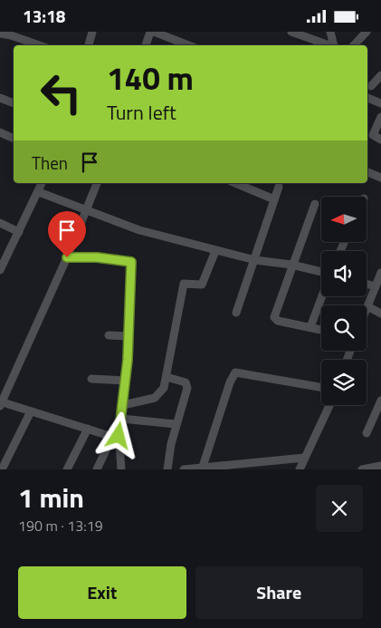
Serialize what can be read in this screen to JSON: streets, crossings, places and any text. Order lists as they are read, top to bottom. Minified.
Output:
{"north":"left","page":{"status":"13:18","turn":["140 m","Turn left"],"then":"Then","heading":["1 min","190 m · 13:19"],"buttons":["Exit","Share"]}}
